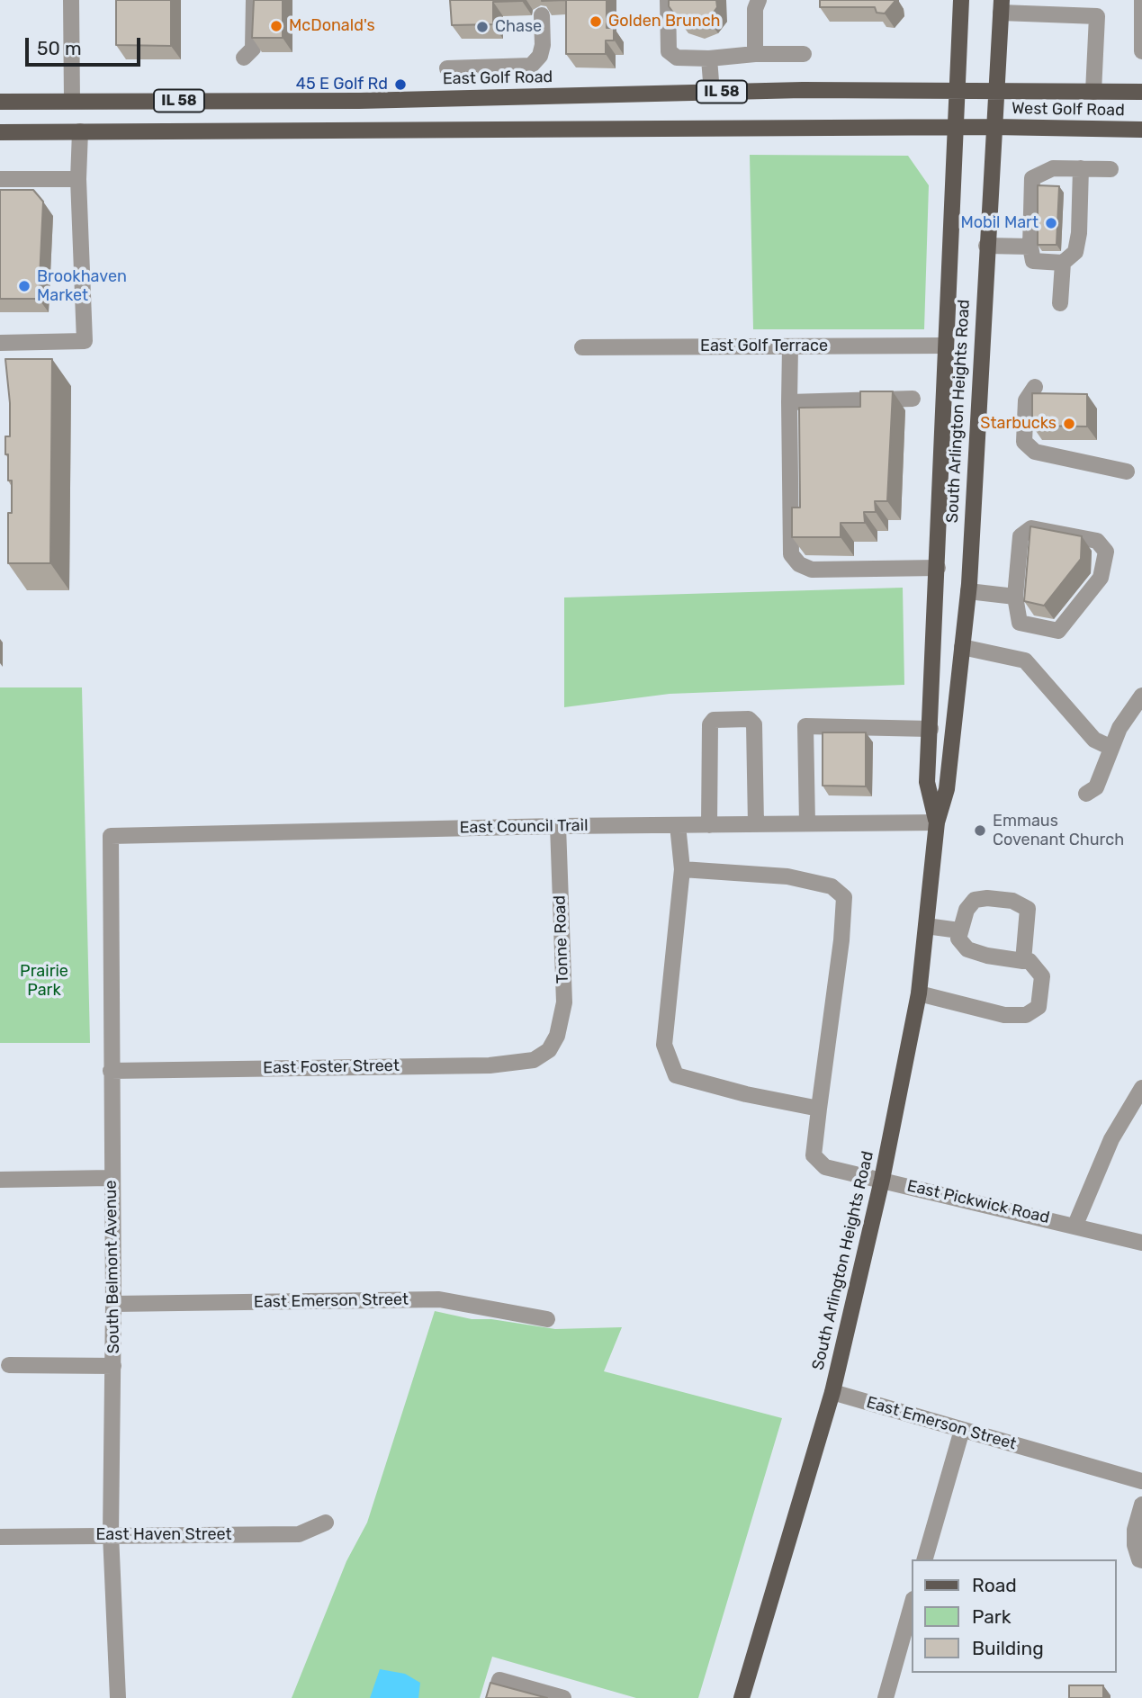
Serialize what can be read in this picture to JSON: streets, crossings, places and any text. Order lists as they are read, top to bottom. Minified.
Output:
{"streets":{"main road":["East Golf Road","IL 58","West Golf Road","South Arlington Heights Road"],"street":["East Golf Terrace","East Council Trail","Tonne Road","East Foster Street","East Pickwick Road","South Belmont Avenue","East Emerson Street","East Haven Street"]},"crossings":[["East Golf Road","West Golf Road"],["East Golf Road","South Arlington Heights Road"],["IL 58","West Golf Road"],["IL 58","South Arlington Heights Road"],["West Golf Road","South Arlington Heights Road"],["East Golf Terrace","South Arlington Heights Road"],["South Arlington Heights Road","East Council Trail"],["South Arlington Heights Road","East Pickwick Road"],["South Arlington Heights Road","East Emerson Street"],["East Council Trail","Tonne Road"],["East Council Trail","South Belmont Avenue"],["Tonne Road","East Foster Street"],["East Foster Street","South Belmont Avenue"],["South Belmont Avenue","East Emerson Street"],["South Belmont Avenue","East Haven Street"]],"parks":["Prairie Park"],"places":["Golden Brunch","McDonald's","Chase","45 E Golf Rd","Mobil Mart","Brookhaven Market","Starbucks","Emmaus Covenant Church"],"legend":["Road","Park","Building"],"scale_bar":"50 m"}
